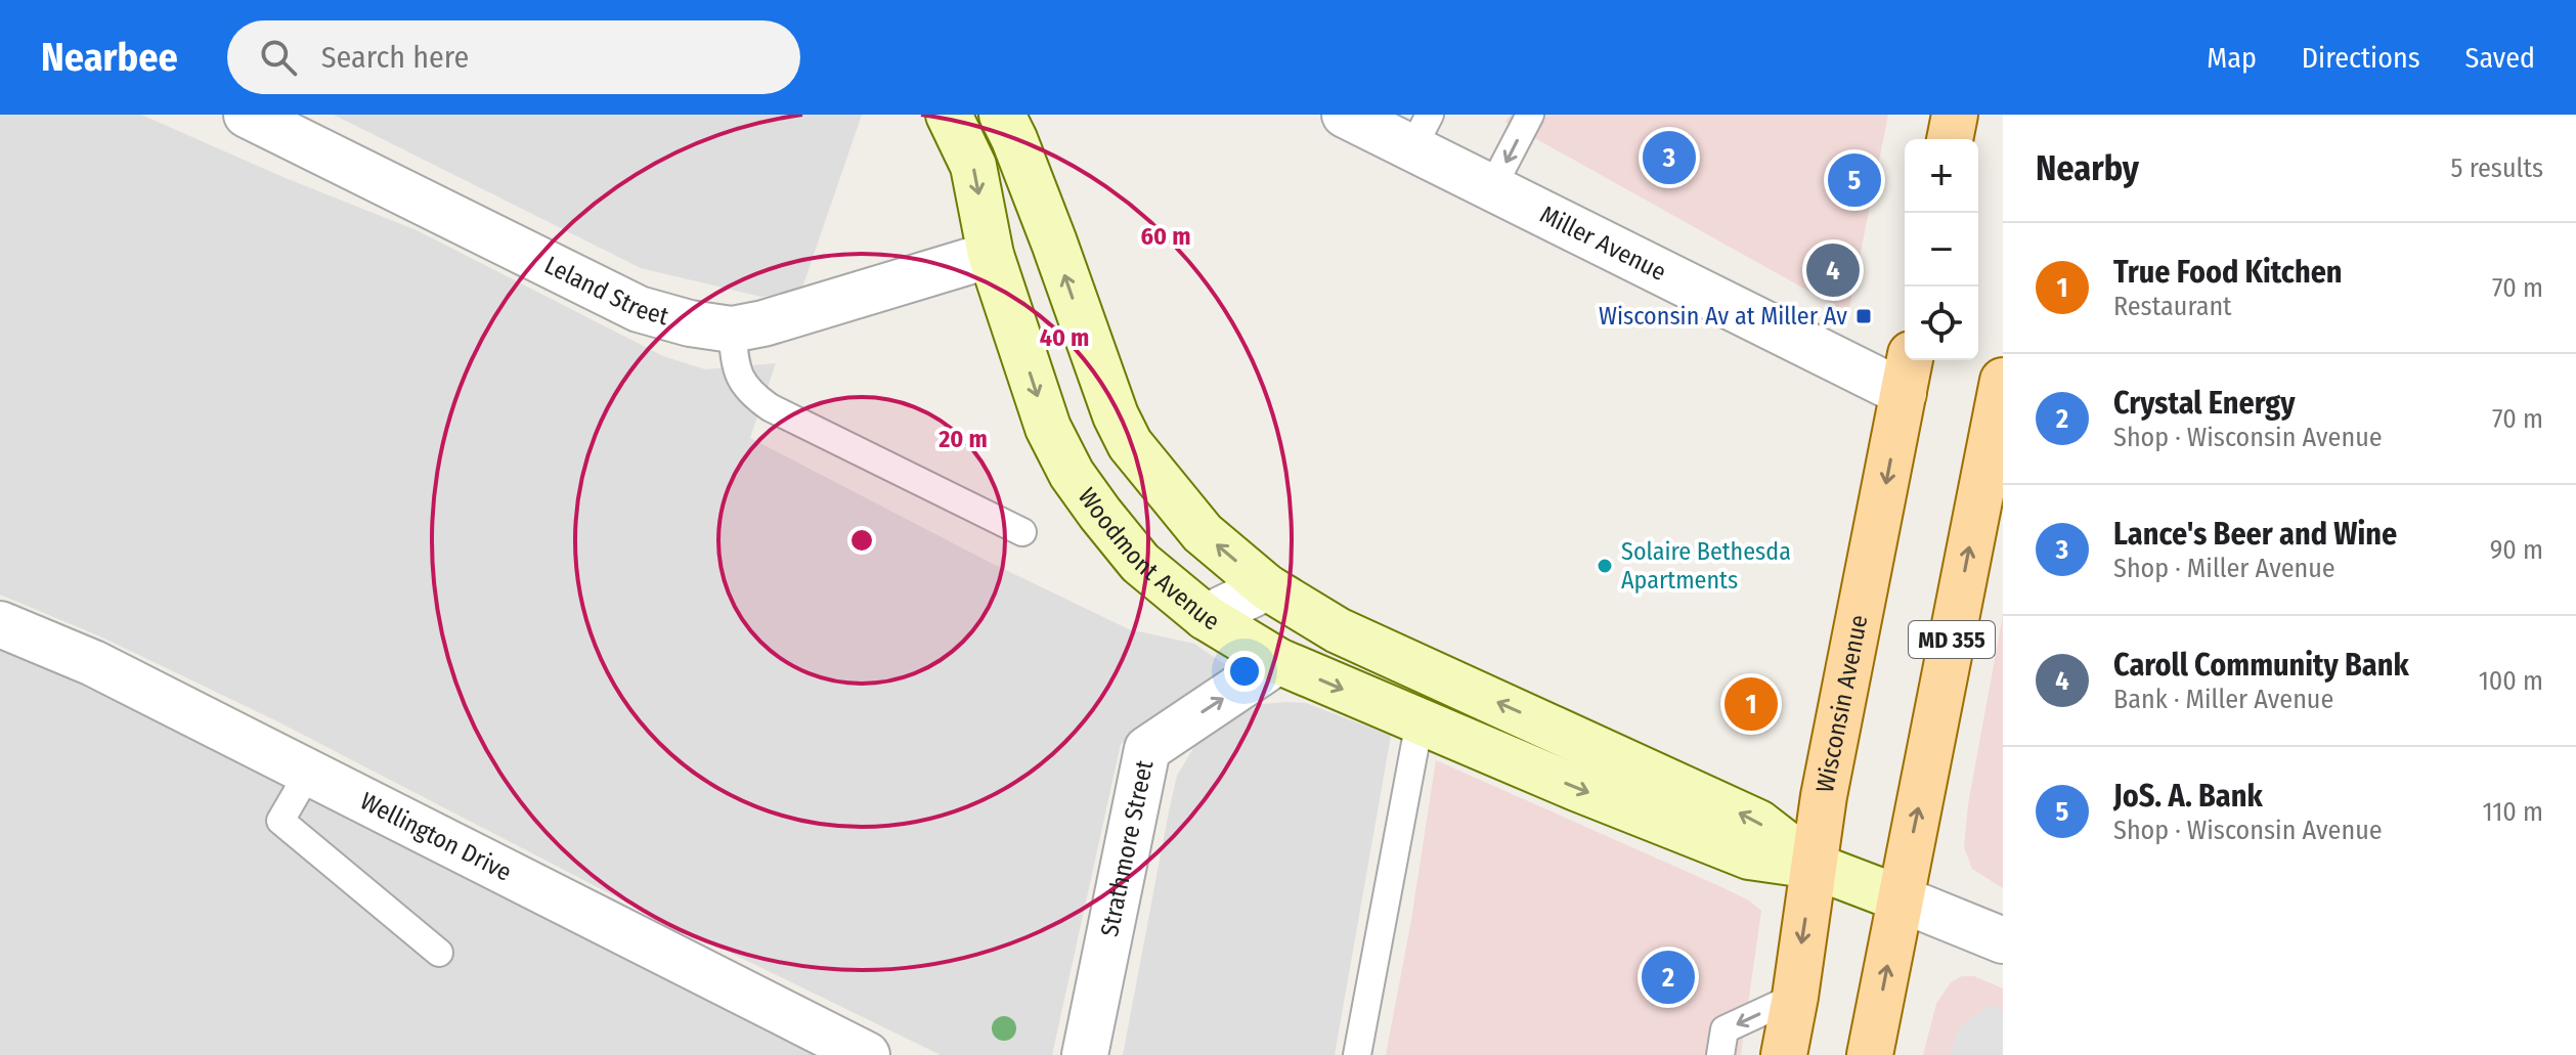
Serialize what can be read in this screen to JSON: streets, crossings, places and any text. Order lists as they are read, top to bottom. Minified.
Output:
{"streets":{"main road":["MD 355","Wisconsin Avenue"],"street":["Miller Avenue","Leland Street","Woodmont Avenue","Wellington Drive","Strathmore Street"]},"crossings":[["Miller Avenue","Wisconsin Avenue"],["Leland Street","Woodmont Avenue"],["Woodmont Avenue","MD 355"],["Woodmont Avenue","Wisconsin Avenue"],["Woodmont Avenue","Strathmore Street"]],"one_way":["Strathmore Street"],"places":{"transit":["Wisconsin Av at Miller Av"],"other":["Solaire Bethesda Apartments"]},"page":{"header":"Nearbee","search":"Search here","nav":["Map","Directions","Saved"],"heading":["Nearby","5 results"],"pins":["3","5","4","1","2"],"map_buttons":["+","−"],"list":[{"mark":"1","name":"True Food Kitchen","note":"Restaurant","value":"70 m"},{"mark":"2","name":"Crystal Energy","note":"Shop · Wisconsin Avenue","value":"70 m"},{"mark":"3","name":"Lance's Beer and Wine","note":"Shop · Miller Avenue","value":"90 m"},{"mark":"4","name":"Caroll Community Bank","note":"Bank · Miller Avenue","value":"100 m"},{"mark":"5","name":"JoS. A. Bank","note":"Shop · Wisconsin Avenue","value":"110 m"}]},"rings":["60 m","40 m","20 m"]}
